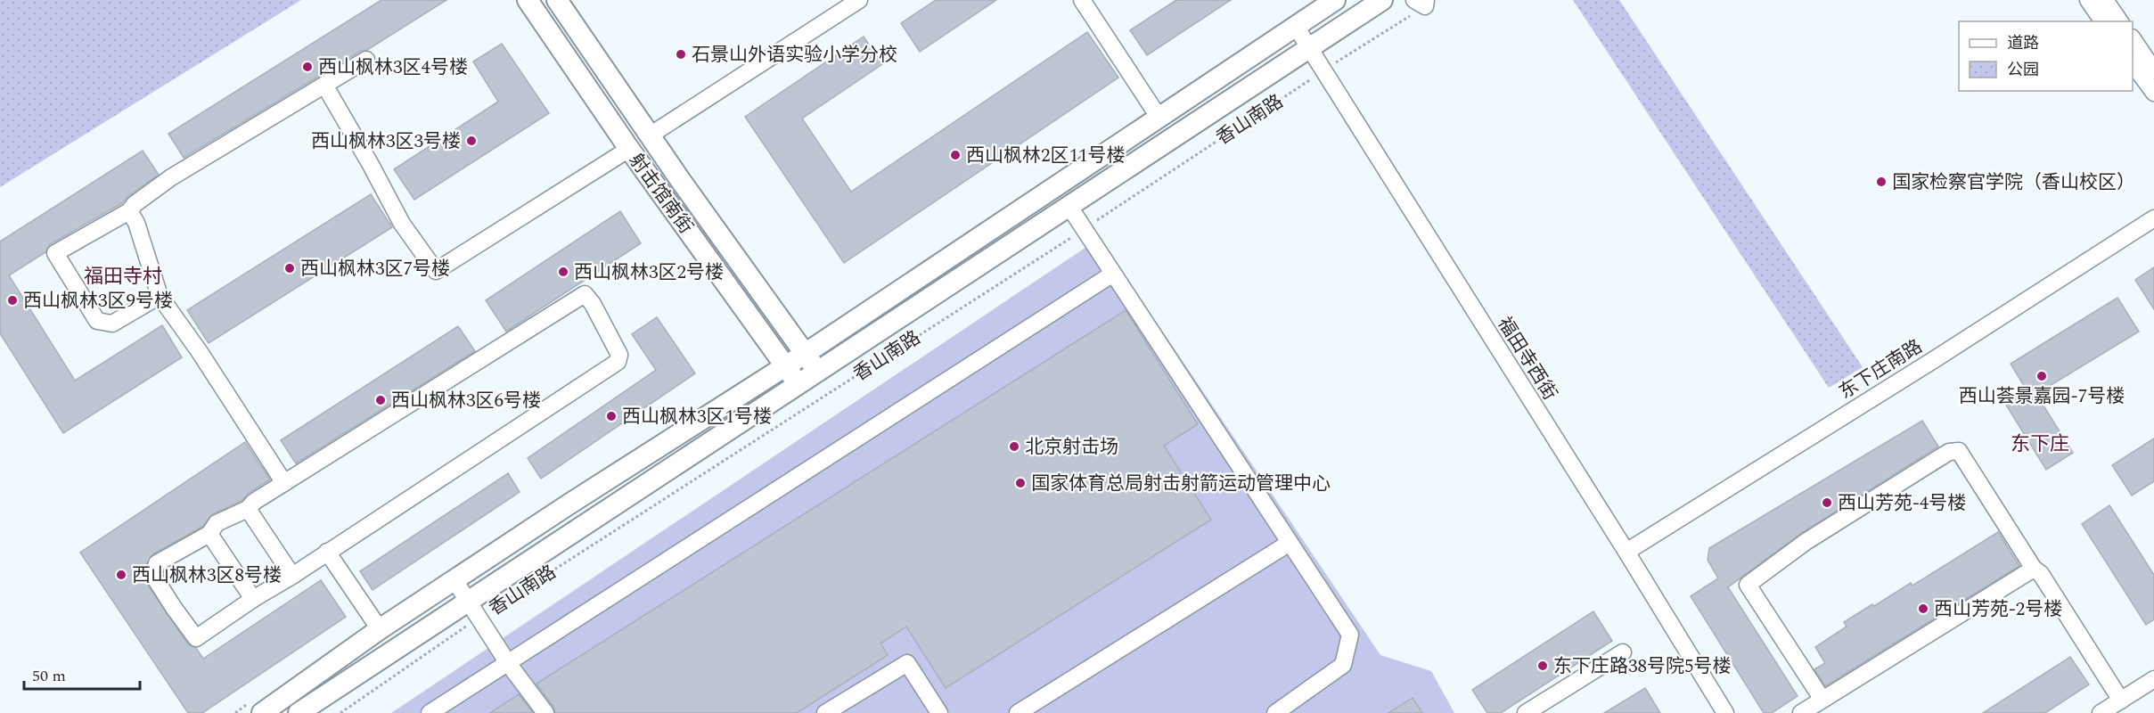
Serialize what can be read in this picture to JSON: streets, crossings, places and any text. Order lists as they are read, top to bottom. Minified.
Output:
{"streets":{"main road":["香山南路","射击馆南街"],"street":["福田寺西街","东下庄南路"]},"crossings":[["香山南路","射击馆南街"],["香山南路","福田寺西街"],["福田寺西街","东下庄南路"]],"districts":["福田寺村","东下庄"],"places":["石景山外语实验小学分校","西山枫林3区4号楼","西山枫林3区3号楼","西山枫林2区11号楼","国家检察官学院（香山校区）","西山枫林3区7号楼","西山枫林3区2号楼","西山枫林3区9号楼","西山荟景嘉园-7号楼","西山枫林3区6号楼","西山枫林3区1号楼","北京射击场","国家体育总局射击射箭运动管理中心","西山芳苑-4号楼","西山枫林3区8号楼","西山芳苑-2号楼","东下庄路38号院5号楼"],"legend":["道路","公园"],"scale_bar":"50 m"}
